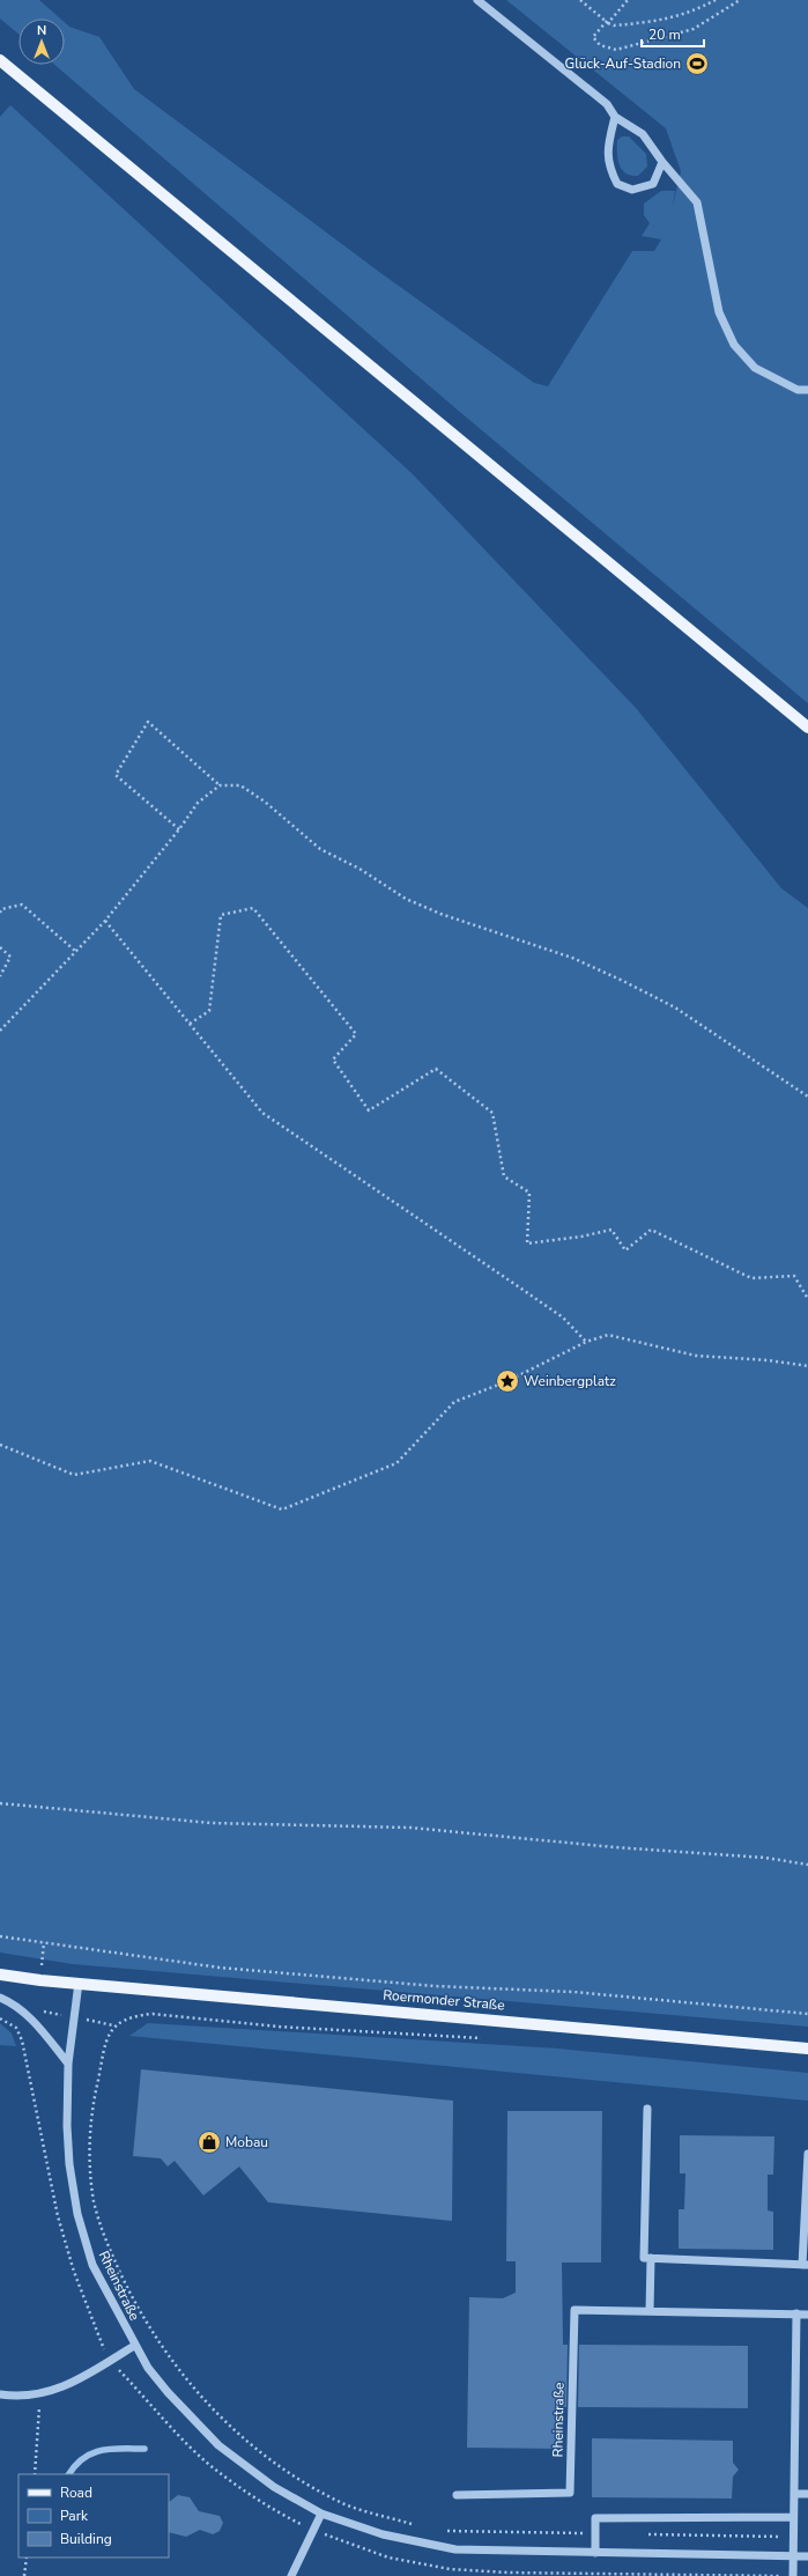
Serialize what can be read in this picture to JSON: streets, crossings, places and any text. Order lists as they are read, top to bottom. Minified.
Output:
{"streets":{"main road":["Roermonder Straße"],"street":["Rheinstraße"]},"crossings":[["Roermonder Straße","Rheinstraße"]],"places":{"sports":["Glück-Auf-Stadion"],"place":["Weinbergplatz"],"shop":["Mobau"]},"legend":["Road","Park","Building"],"scale_bar":"20 m","north":"top"}
